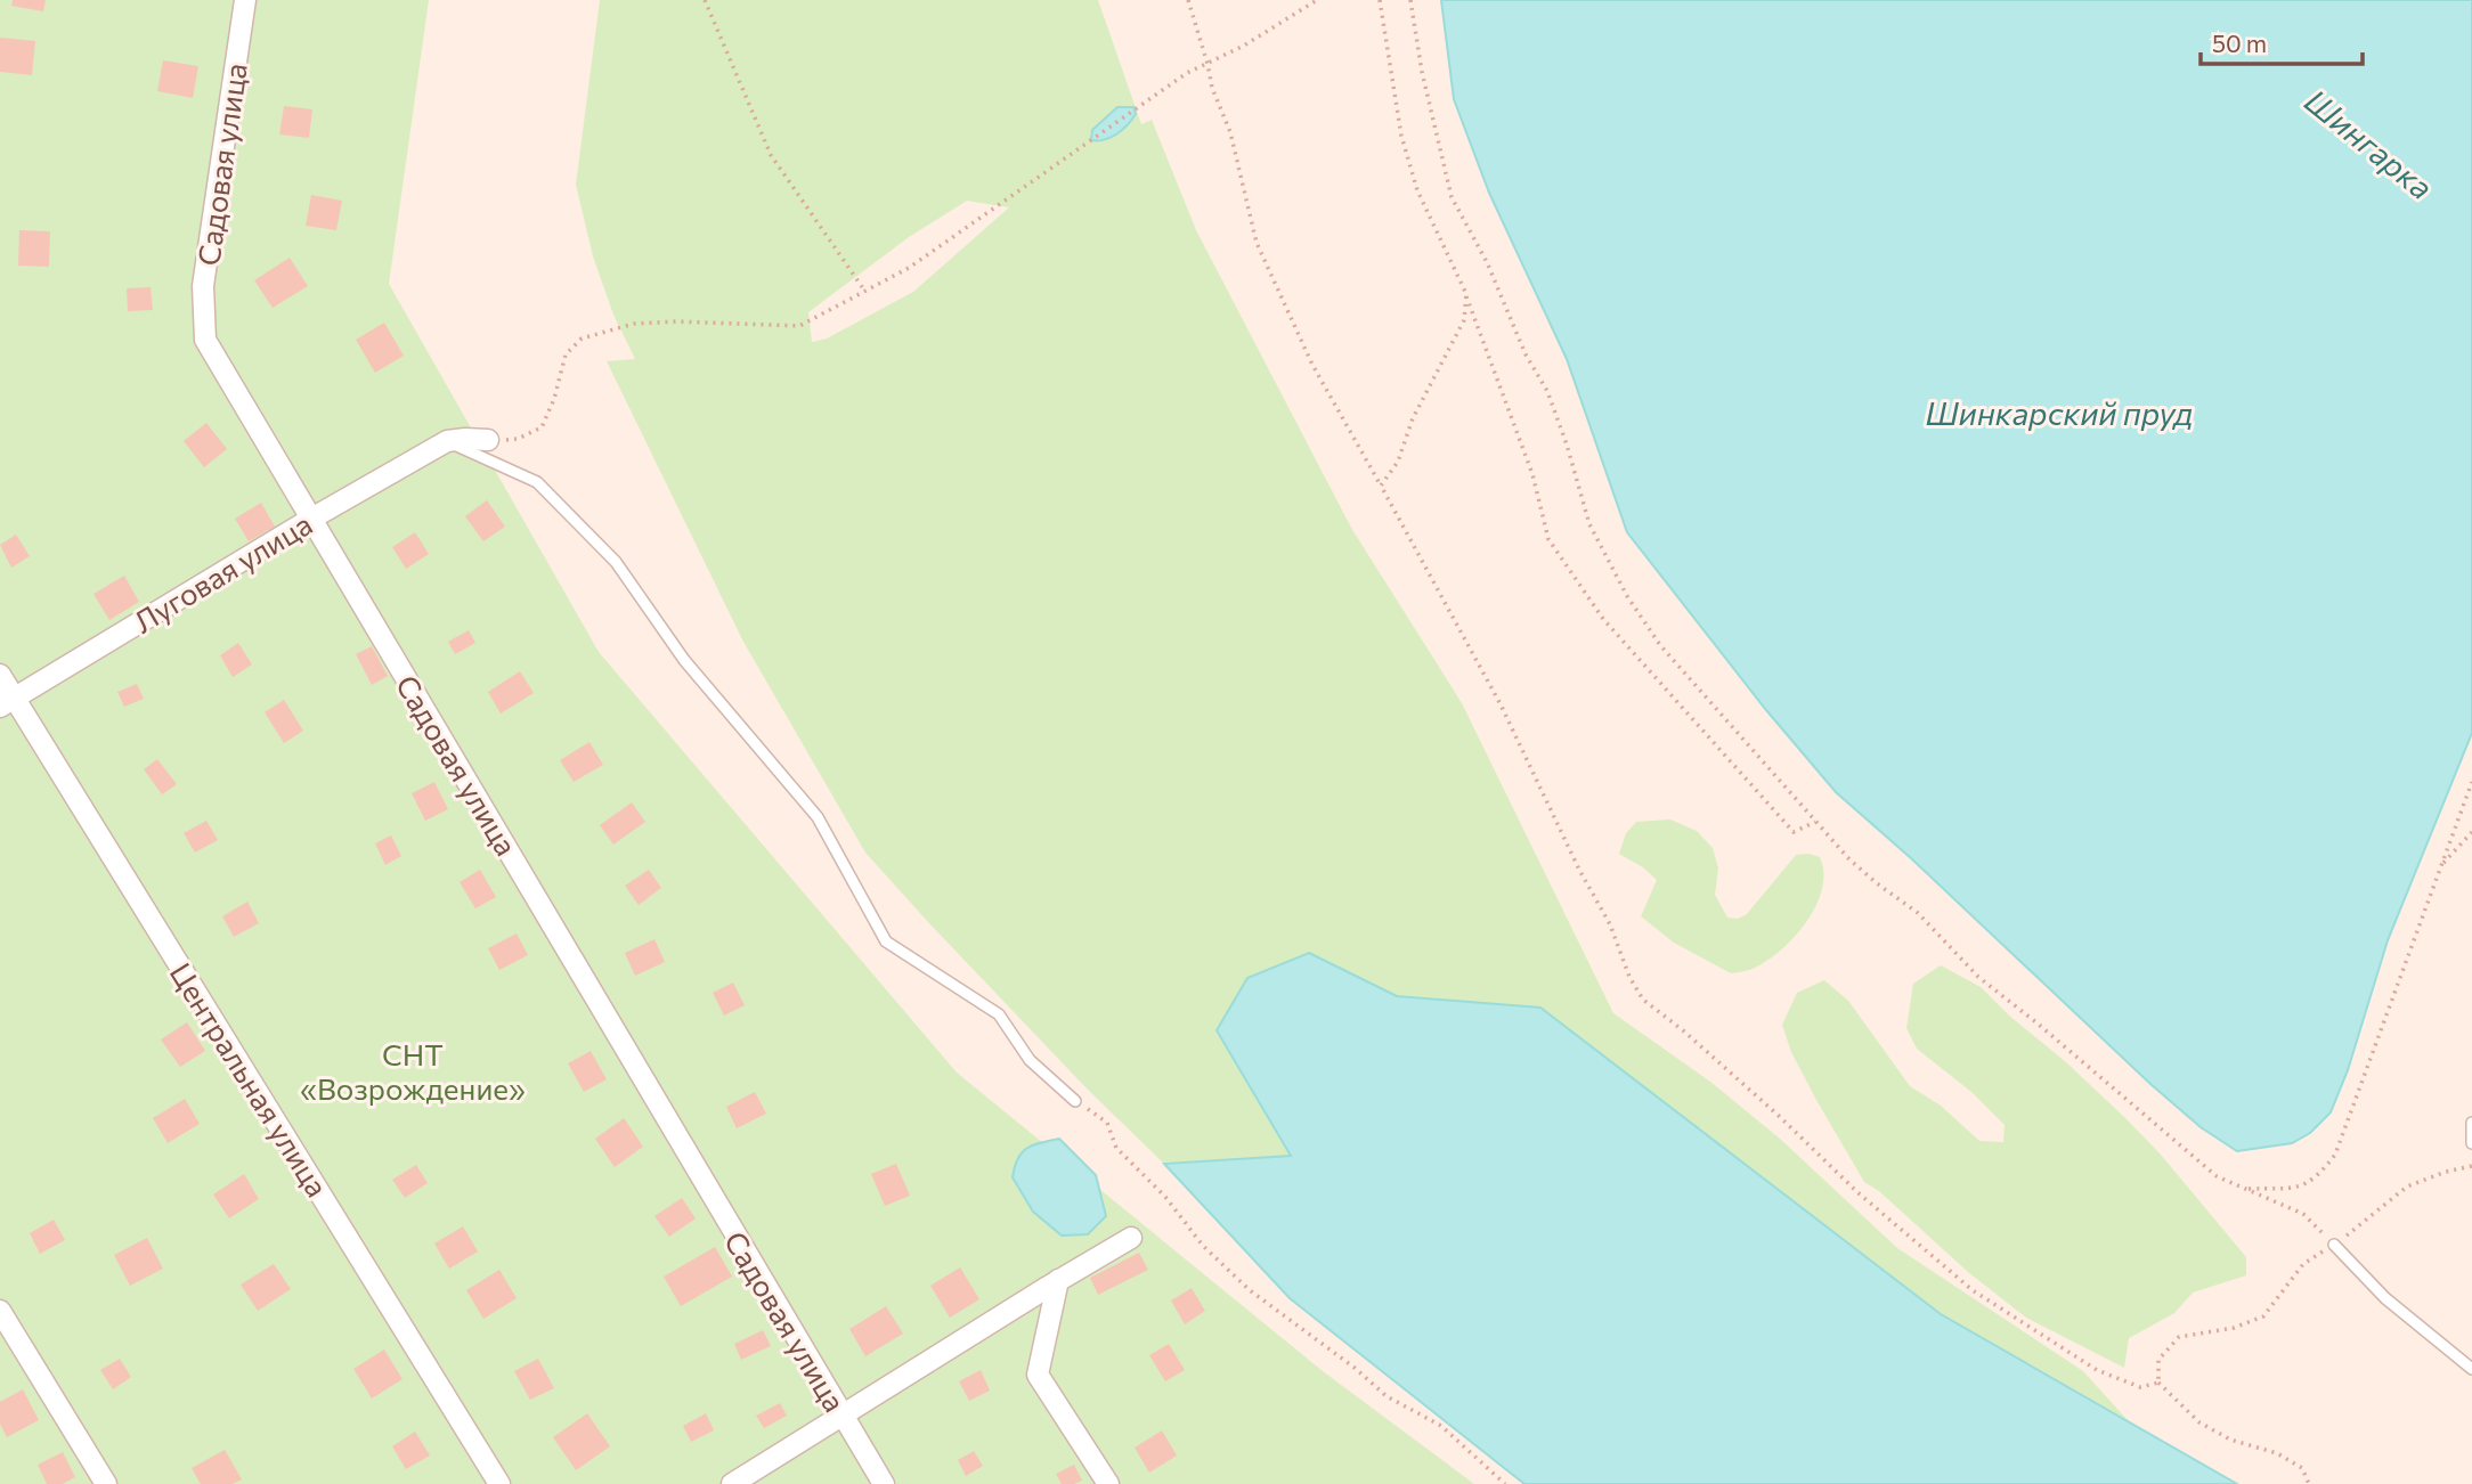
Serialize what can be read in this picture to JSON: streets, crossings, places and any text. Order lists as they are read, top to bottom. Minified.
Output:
{"streets":{"street":["Садовая улица","Луговая улица","Центральная улица"]},"crossings":[["Садовая улица","Луговая улица"],["Луговая улица","Центральная улица"]],"water":["Шингарка","Шинкарский пруд"],"parks":["СНТ «Возрождение»"],"scale_bar":"50 m"}
